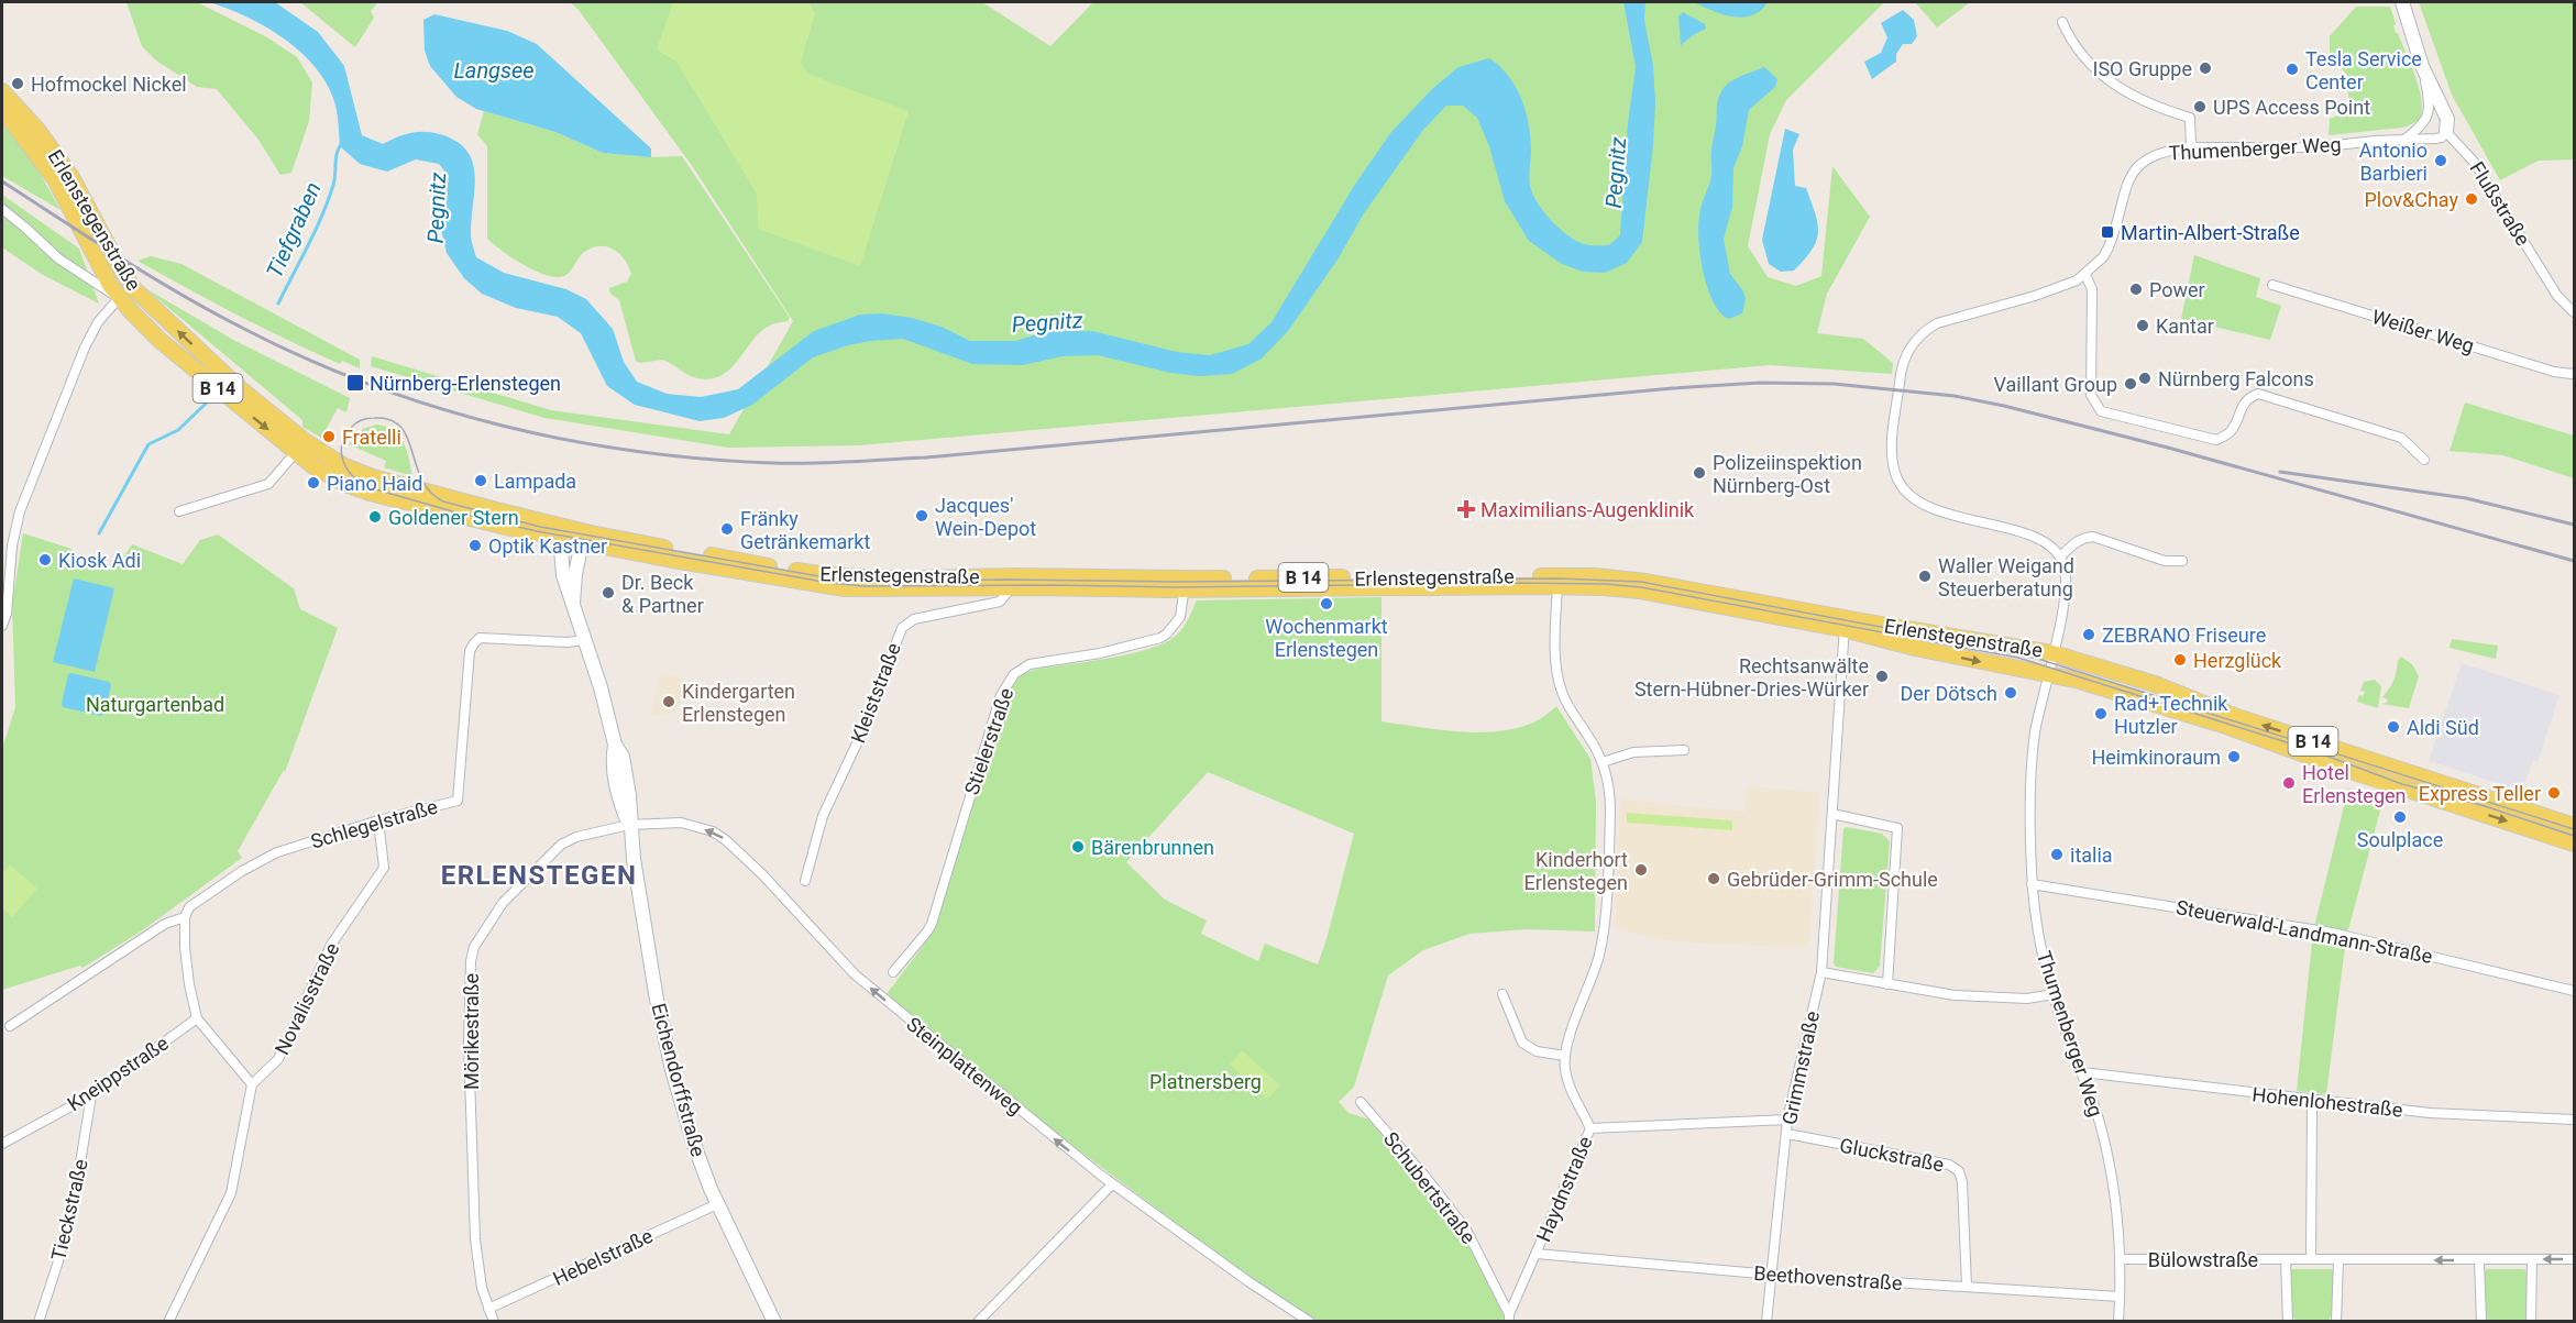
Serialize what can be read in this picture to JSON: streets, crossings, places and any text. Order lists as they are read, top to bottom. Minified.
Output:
{"streets":{"main road":["Erlenstegenstraße","B 14"],"street":["Thumenberger Weg","Flußstraße","Weißer Weg","Kleiststraße","Stielerstraße","Schlegelstraße","Steuerwald-Landmann-Straße","Novalisstraße","Mörikestraße","Steinplattenweg","Grimmstraße","Kneippstraße","Eichendorffstraße","Hohenlohestraße","Gluckstraße","Schubertstraße","Haydnstraße","Tieckstraße","Hebelstraße","Bülowstraße","Beethovenstraße"]},"crossings":[["Thumenberger Weg","Flußstraße"],["Thumenberger Weg","Erlenstegenstraße"],["Thumenberger Weg","B 14"],["Thumenberger Weg","Steuerwald-Landmann-Straße"],["Thumenberger Weg","Hohenlohestraße"],["Thumenberger Weg","Bülowstraße"],["Thumenberger Weg","Beethovenstraße"],["Erlenstegenstraße","B 14"],["Erlenstegenstraße","Kleiststraße"],["Erlenstegenstraße","Stielerstraße"],["Erlenstegenstraße","Grimmstraße"],["Erlenstegenstraße","Eichendorffstraße"],["Schlegelstraße","Novalisstraße"],["Schlegelstraße","Eichendorffstraße"],["Mörikestraße","Steinplattenweg"],["Mörikestraße","Eichendorffstraße"],["Mörikestraße","Hebelstraße"],["Steinplattenweg","Eichendorffstraße"],["Grimmstraße","Gluckstraße"],["Grimmstraße","Haydnstraße"],["Grimmstraße","Beethovenstraße"],["Kneippstraße","Tieckstraße"],["Eichendorffstraße","Hebelstraße"],["Gluckstraße","Beethovenstraße"],["Schubertstraße","Haydnstraße"],["Haydnstraße","Beethovenstraße"]],"one_way":["Steinplattenweg","Bülowstraße"],"districts":["ERLENSTEGEN"],"water":["Langsee","Pegnitz","Tiefgraben"],"parks":["Naturgartenbad","Platnersberg"],"places":{"other":["ISO Gruppe","Tesla Service Center","Hofmockel Nickel","UPS Access Point","Antonio Barbieri","Plov&Chay","Power","Kantar","Nürnberg Falcons","Vaillant Group","Fratelli","Polizeiinspektion Nürnberg-Ost","Lampada","Piano Haid","Jacques' Wein-Depot","Goldener Stern","Fränky Getränkemarkt","Optik Kastner","Kiosk Adi","Waller Weigand Steuerberatung","Dr. Beck & Partner","Wochenmarkt Erlenstegen","ZEBRANO Friseure","Herzglück","Rechtsanwälte Stern-Hübner-Dries-Würker","Der Dötsch","Kindergarten Erlenstegen","Rad+Technik Hutzler","Aldi Süd","Heimkinoraum","Hotel Erlenstegen","Express Teller","Soulplace","Bärenbrunnen","italia","Kinderhort Erlenstegen","Gebrüder-Grimm-Schule"],"transit":["Martin-Albert-Straße","Nürnberg-Erlenstegen"],"health":["Maximilians-Augenklinik"]}}
